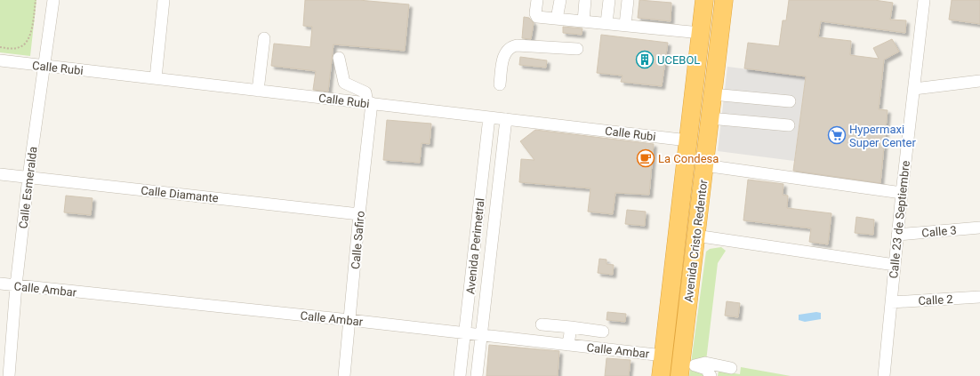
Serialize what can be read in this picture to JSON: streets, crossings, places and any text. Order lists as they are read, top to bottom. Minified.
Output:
{"streets":{"highway":["Avenida Cristo Redentor"],"street":["Calle Rubi","Calle Esmeralda","Calle Diamante","Calle 23 de Septiembre","Calle 3","Calle Safiro","Avenida Perimetral","Calle Ambar","Calle 2"]},"crossings":[["Calle Rubi","Calle Esmeralda"],["Calle Rubi","Calle Safiro"],["Calle Rubi","Avenida Cristo Redentor"],["Calle Rubi","Avenida Perimetral"],["Calle Esmeralda","Calle Diamante"],["Calle Esmeralda","Calle Ambar"],["Calle Diamante","Calle Safiro"],["Calle 23 de Septiembre","Calle 3"],["Calle 23 de Septiembre","Calle 2"],["Calle Safiro","Calle Ambar"],["Avenida Cristo Redentor","Calle Ambar"],["Avenida Perimetral","Calle Ambar"]],"places":{"building":["UCEBOL"],"supermarket":["Hypermaxi Super Center"],"cafe":["La Condesa"]}}
